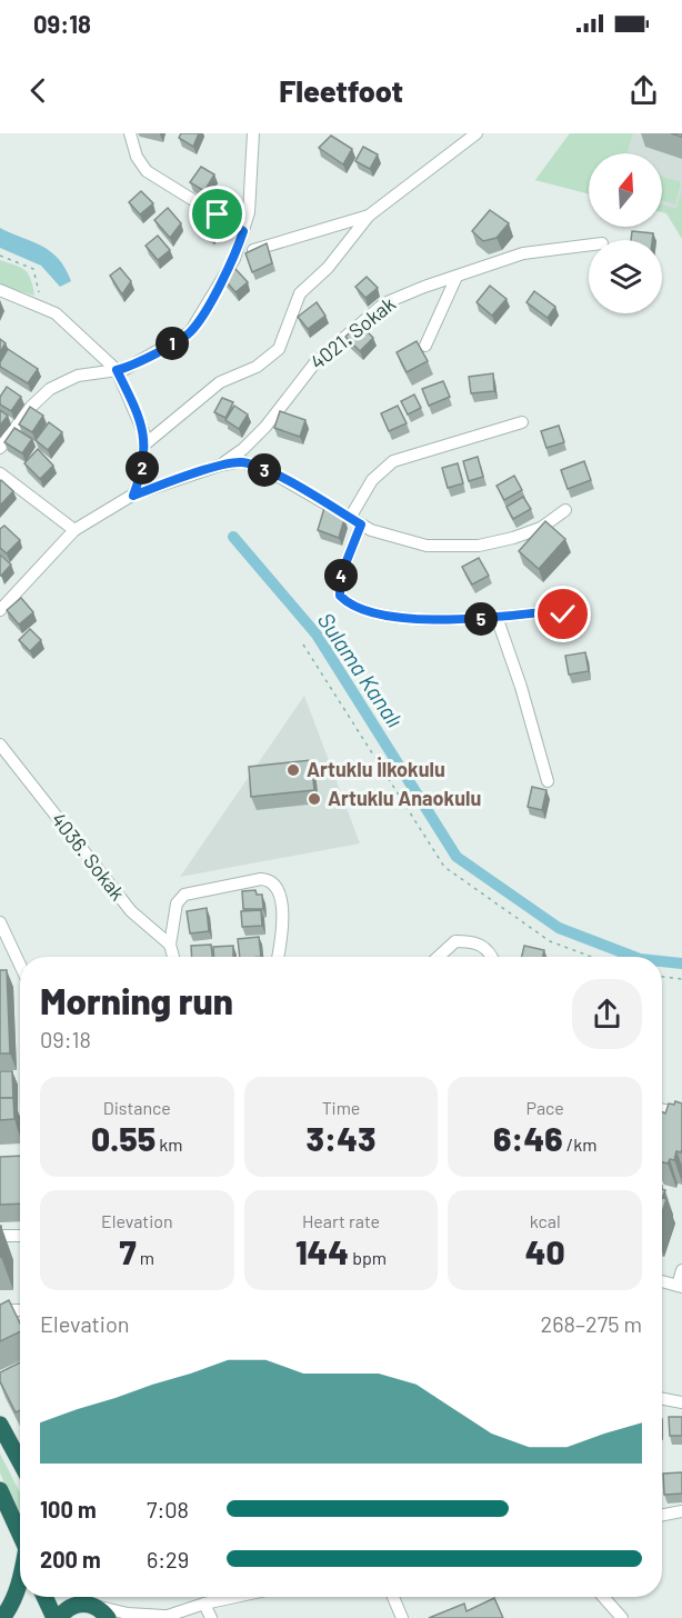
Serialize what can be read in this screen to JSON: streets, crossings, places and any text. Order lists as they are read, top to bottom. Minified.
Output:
{"streets":{"street":["4021. Sokak","4036. Sokak"]},"water":["Sulama Kanalı"],"places":["Artuklu İlkokulu","Artuklu Anaokulu"],"north":"top","page":{"status":"09:18","header":"Fleetfoot","pins":["1","2","3","4","5"],"heading":["Morning run","09:18"],"stats":[["Distance","0.55 km"],["Time","3:43"],["Pace","6:46 /km"],["Elevation","7 m"],["Heart rate","144 bpm"],["kcal","40"]],"chart":["Elevation","268–275 m"],"list":[{"name":"100 m","note":"7:08"},{"name":"200 m","note":"6:29"}]}}
